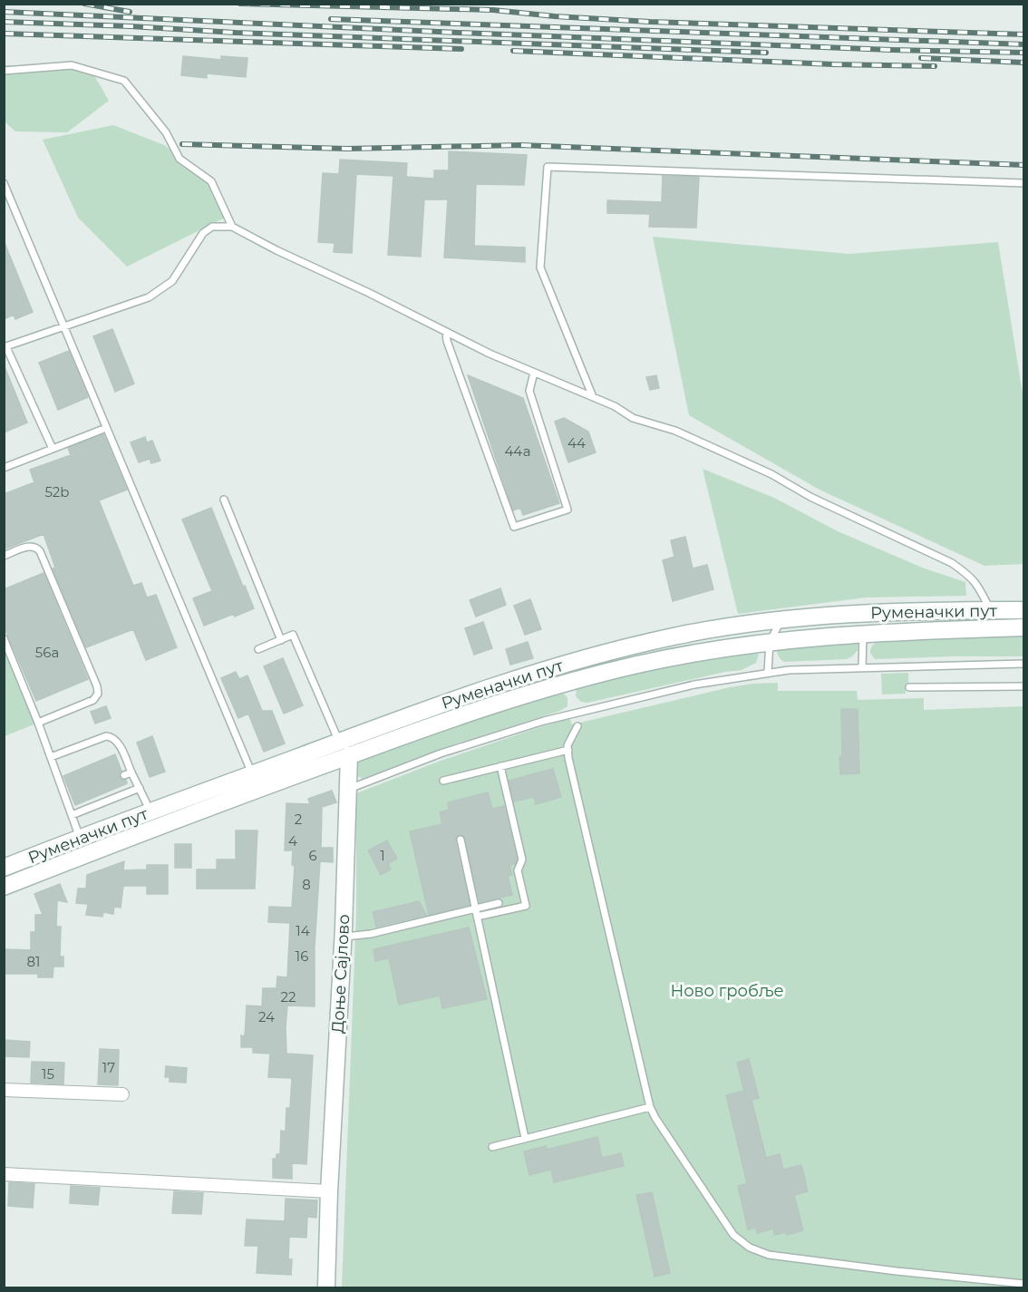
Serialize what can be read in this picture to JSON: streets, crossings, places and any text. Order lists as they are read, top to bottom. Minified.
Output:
{"streets":{"main road":["Руменачки пут","Доње Сајлово"]},"crossings":[["Руменачки пут","Доње Сајлово"]],"parks":["Ново гробље"],"house_numbers":["44","44a","52b","56a","2","4","6","1","8","14","16","81","22","24","17","15"]}
